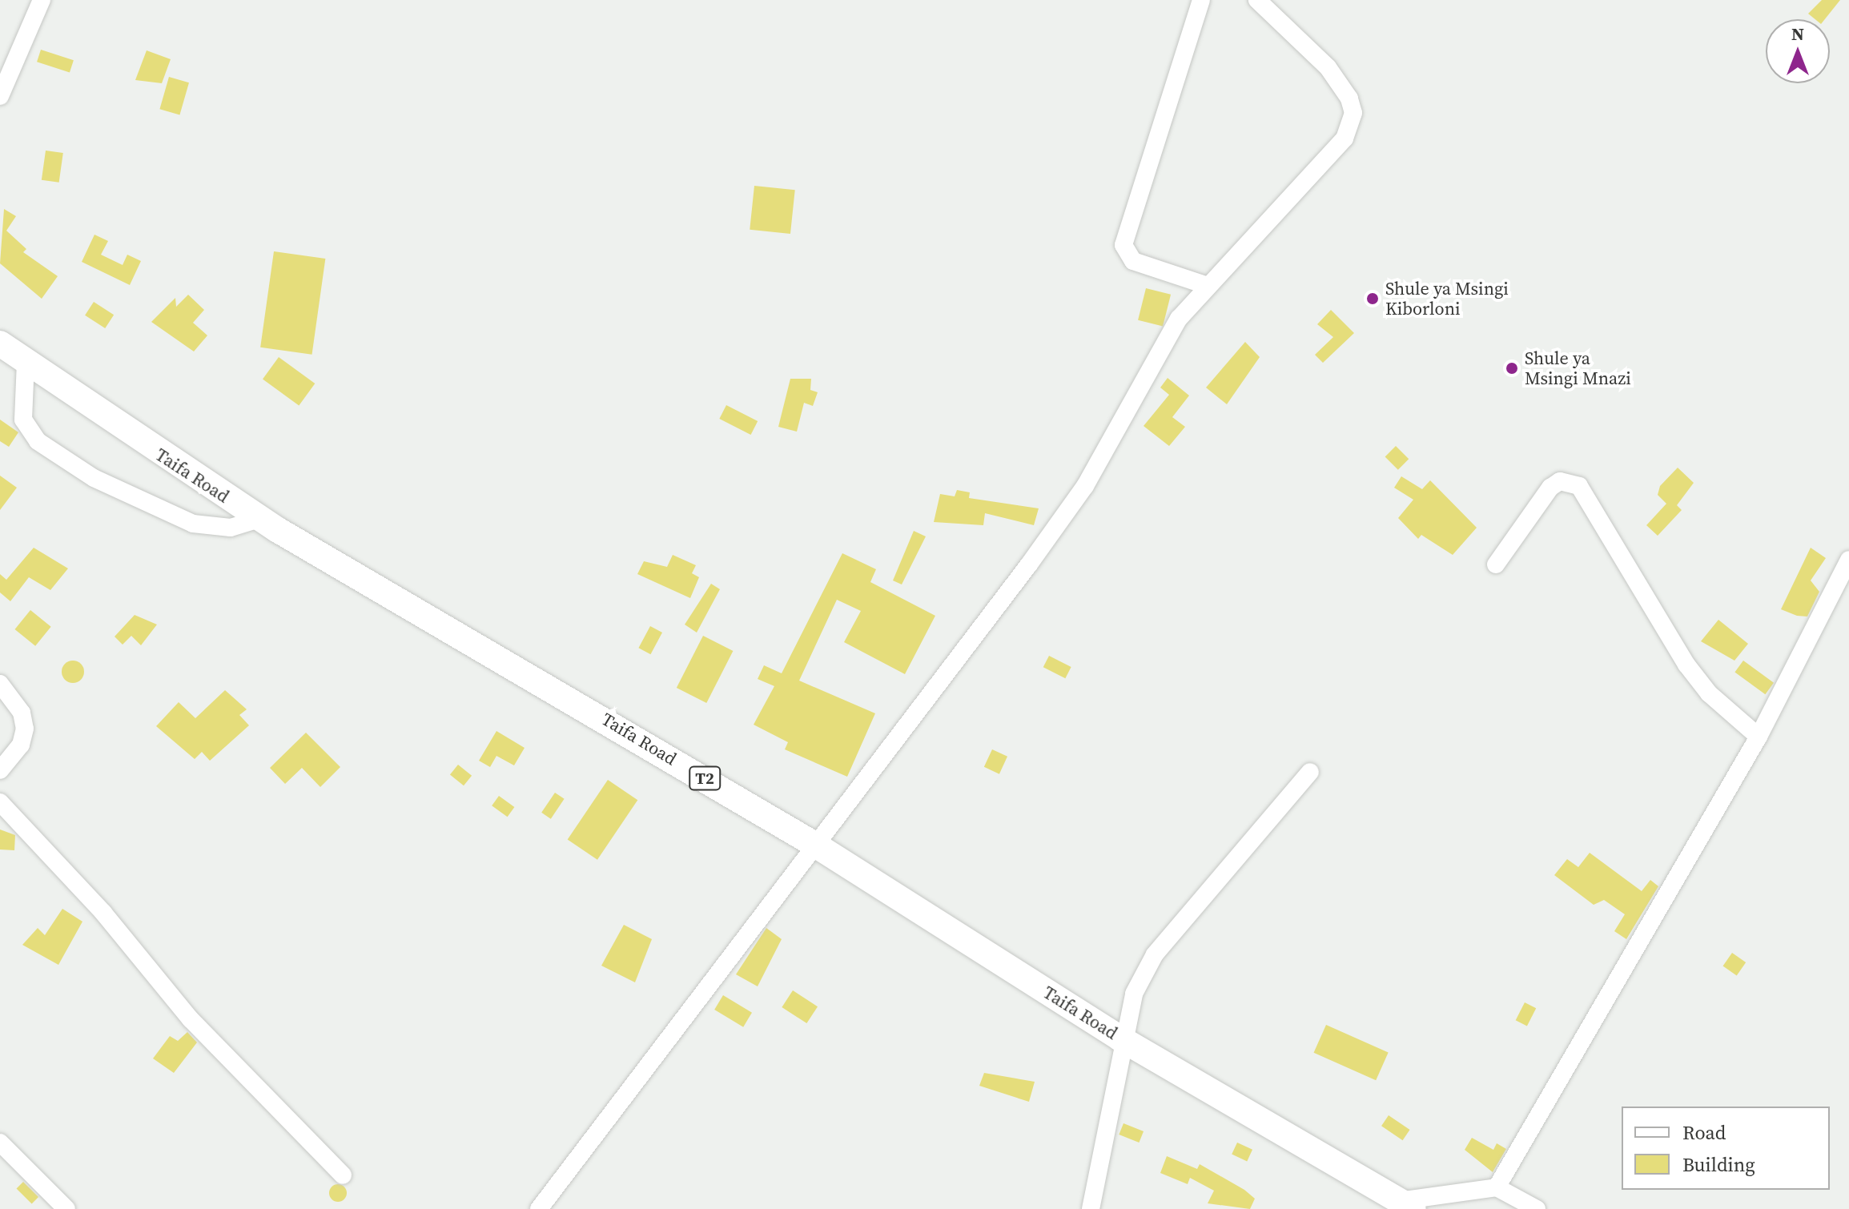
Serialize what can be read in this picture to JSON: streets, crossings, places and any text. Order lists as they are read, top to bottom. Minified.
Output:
{"streets":{"highway":["Taifa Road","T2"]},"places":["Shule ya Msingi Kiborloni","Shule ya Msingi Mnazi"],"legend":["Road","Building"],"north":"top"}
